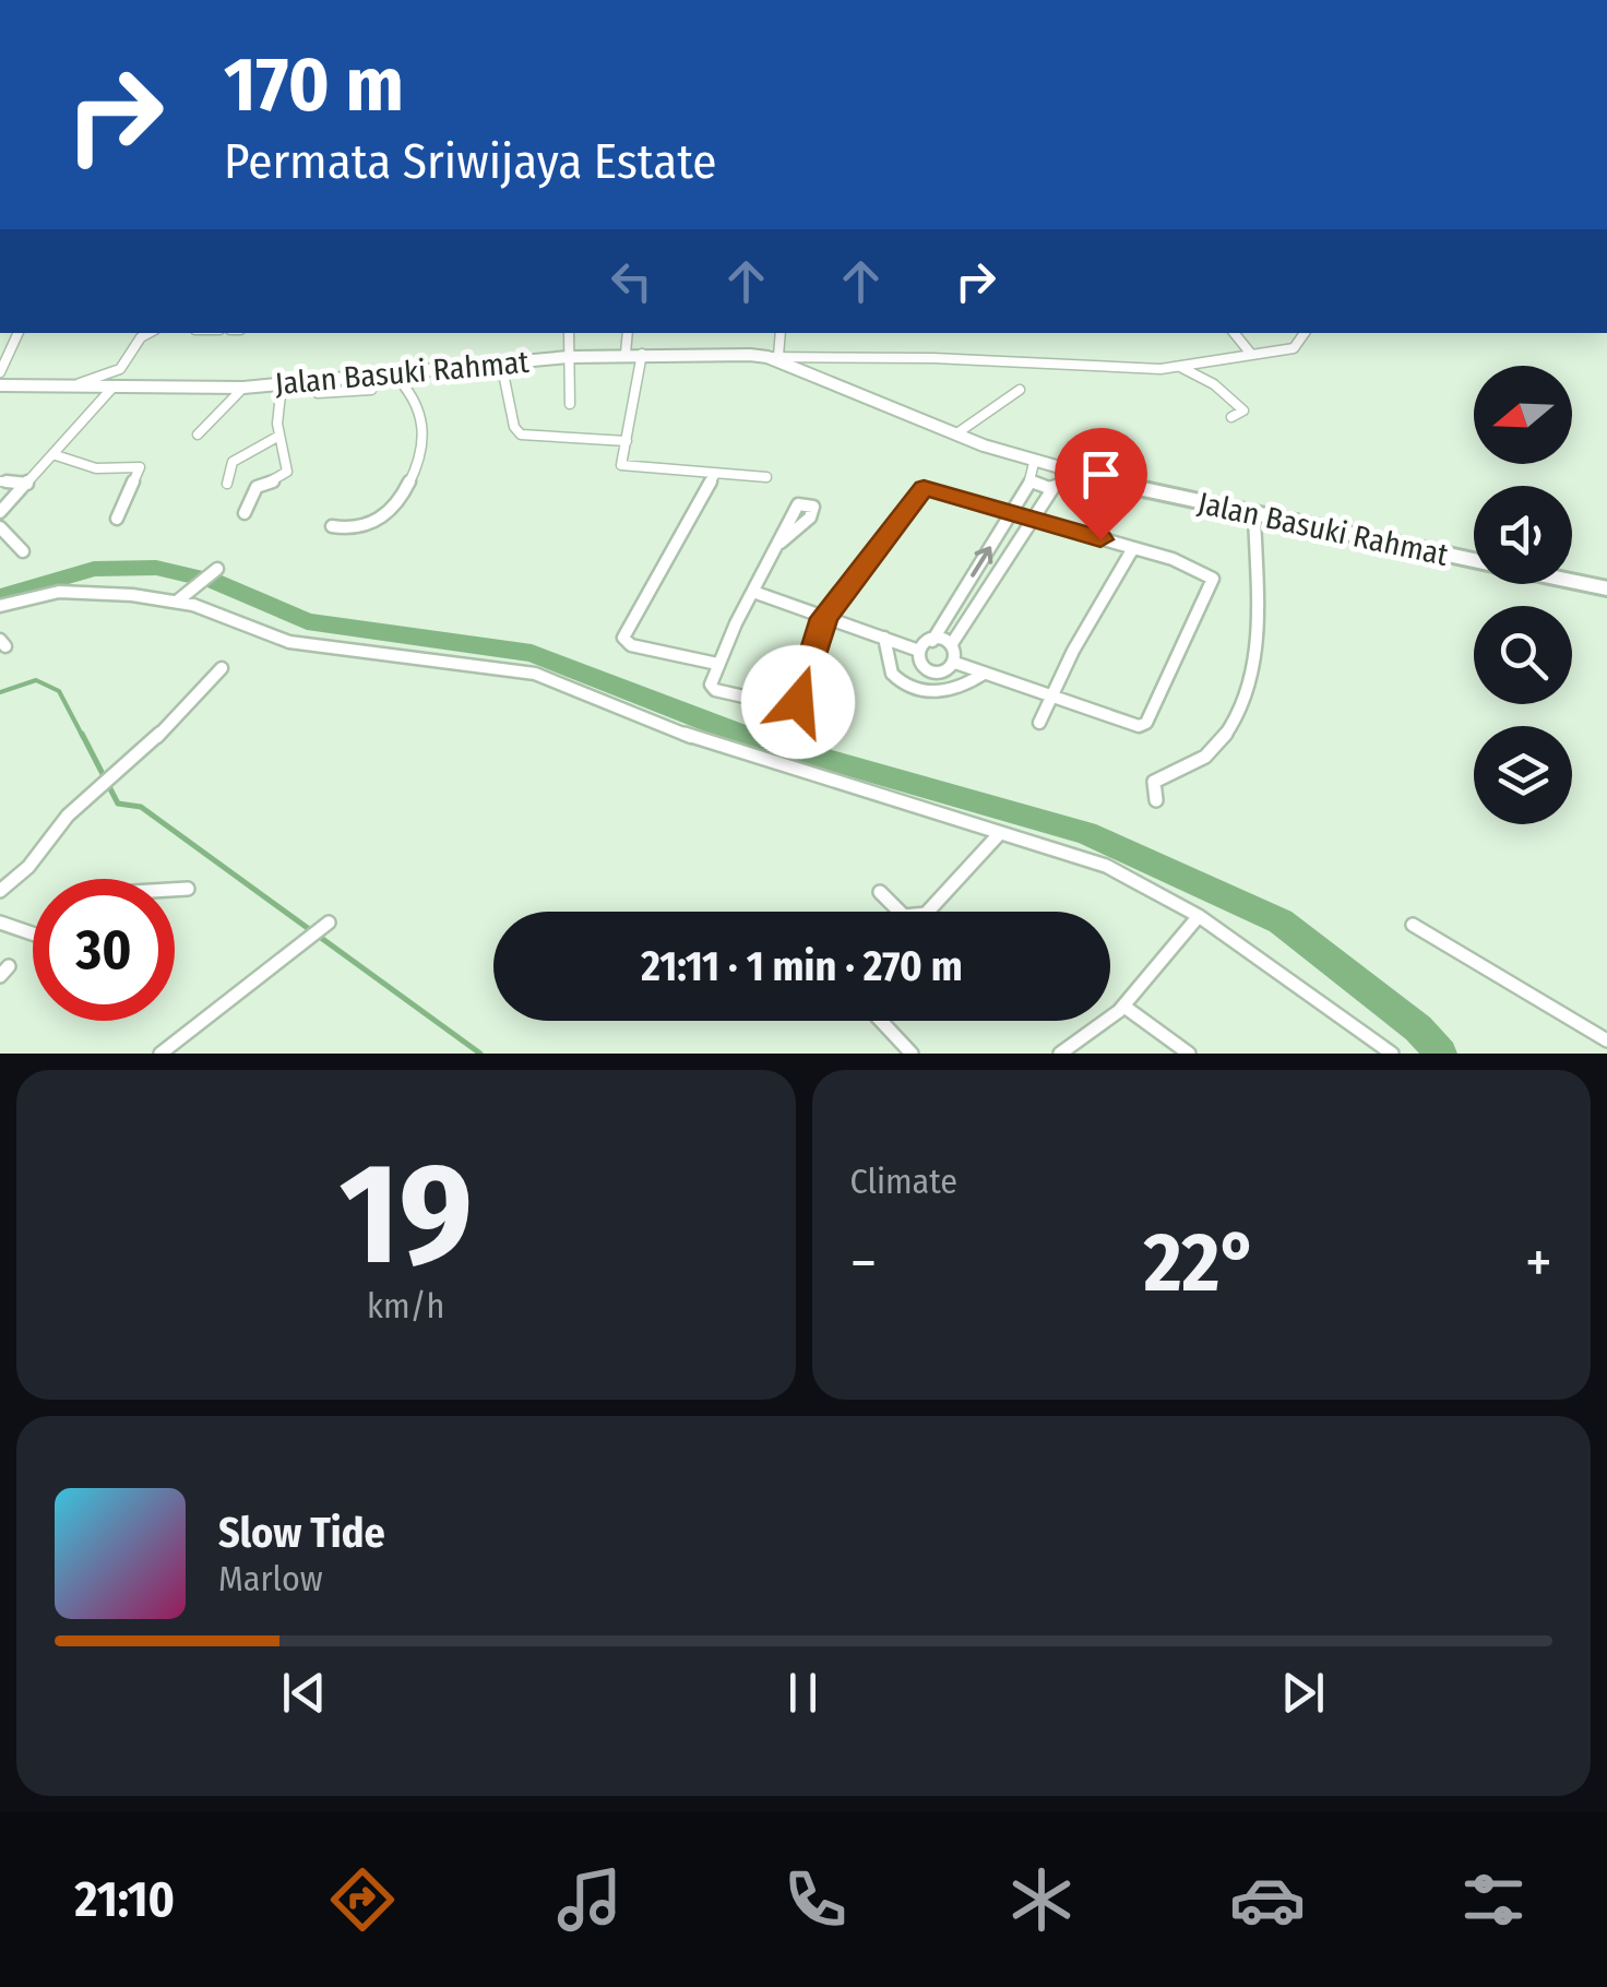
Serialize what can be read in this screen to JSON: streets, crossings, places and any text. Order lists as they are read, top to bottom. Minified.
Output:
{"streets":{"street":["Jalan Basuki Rahmat"]},"north":"left","page":{"turn":["170 m","Permata Sriwijaya Estate"],"limit":"30","trip":"21:11 · 1 min · 270 m","tile":[["19","km/h"],"Climate"],"heat":["−","22°","+"],"song":["Slow Tide","Marlow"],"tabs":"21:10"}}
